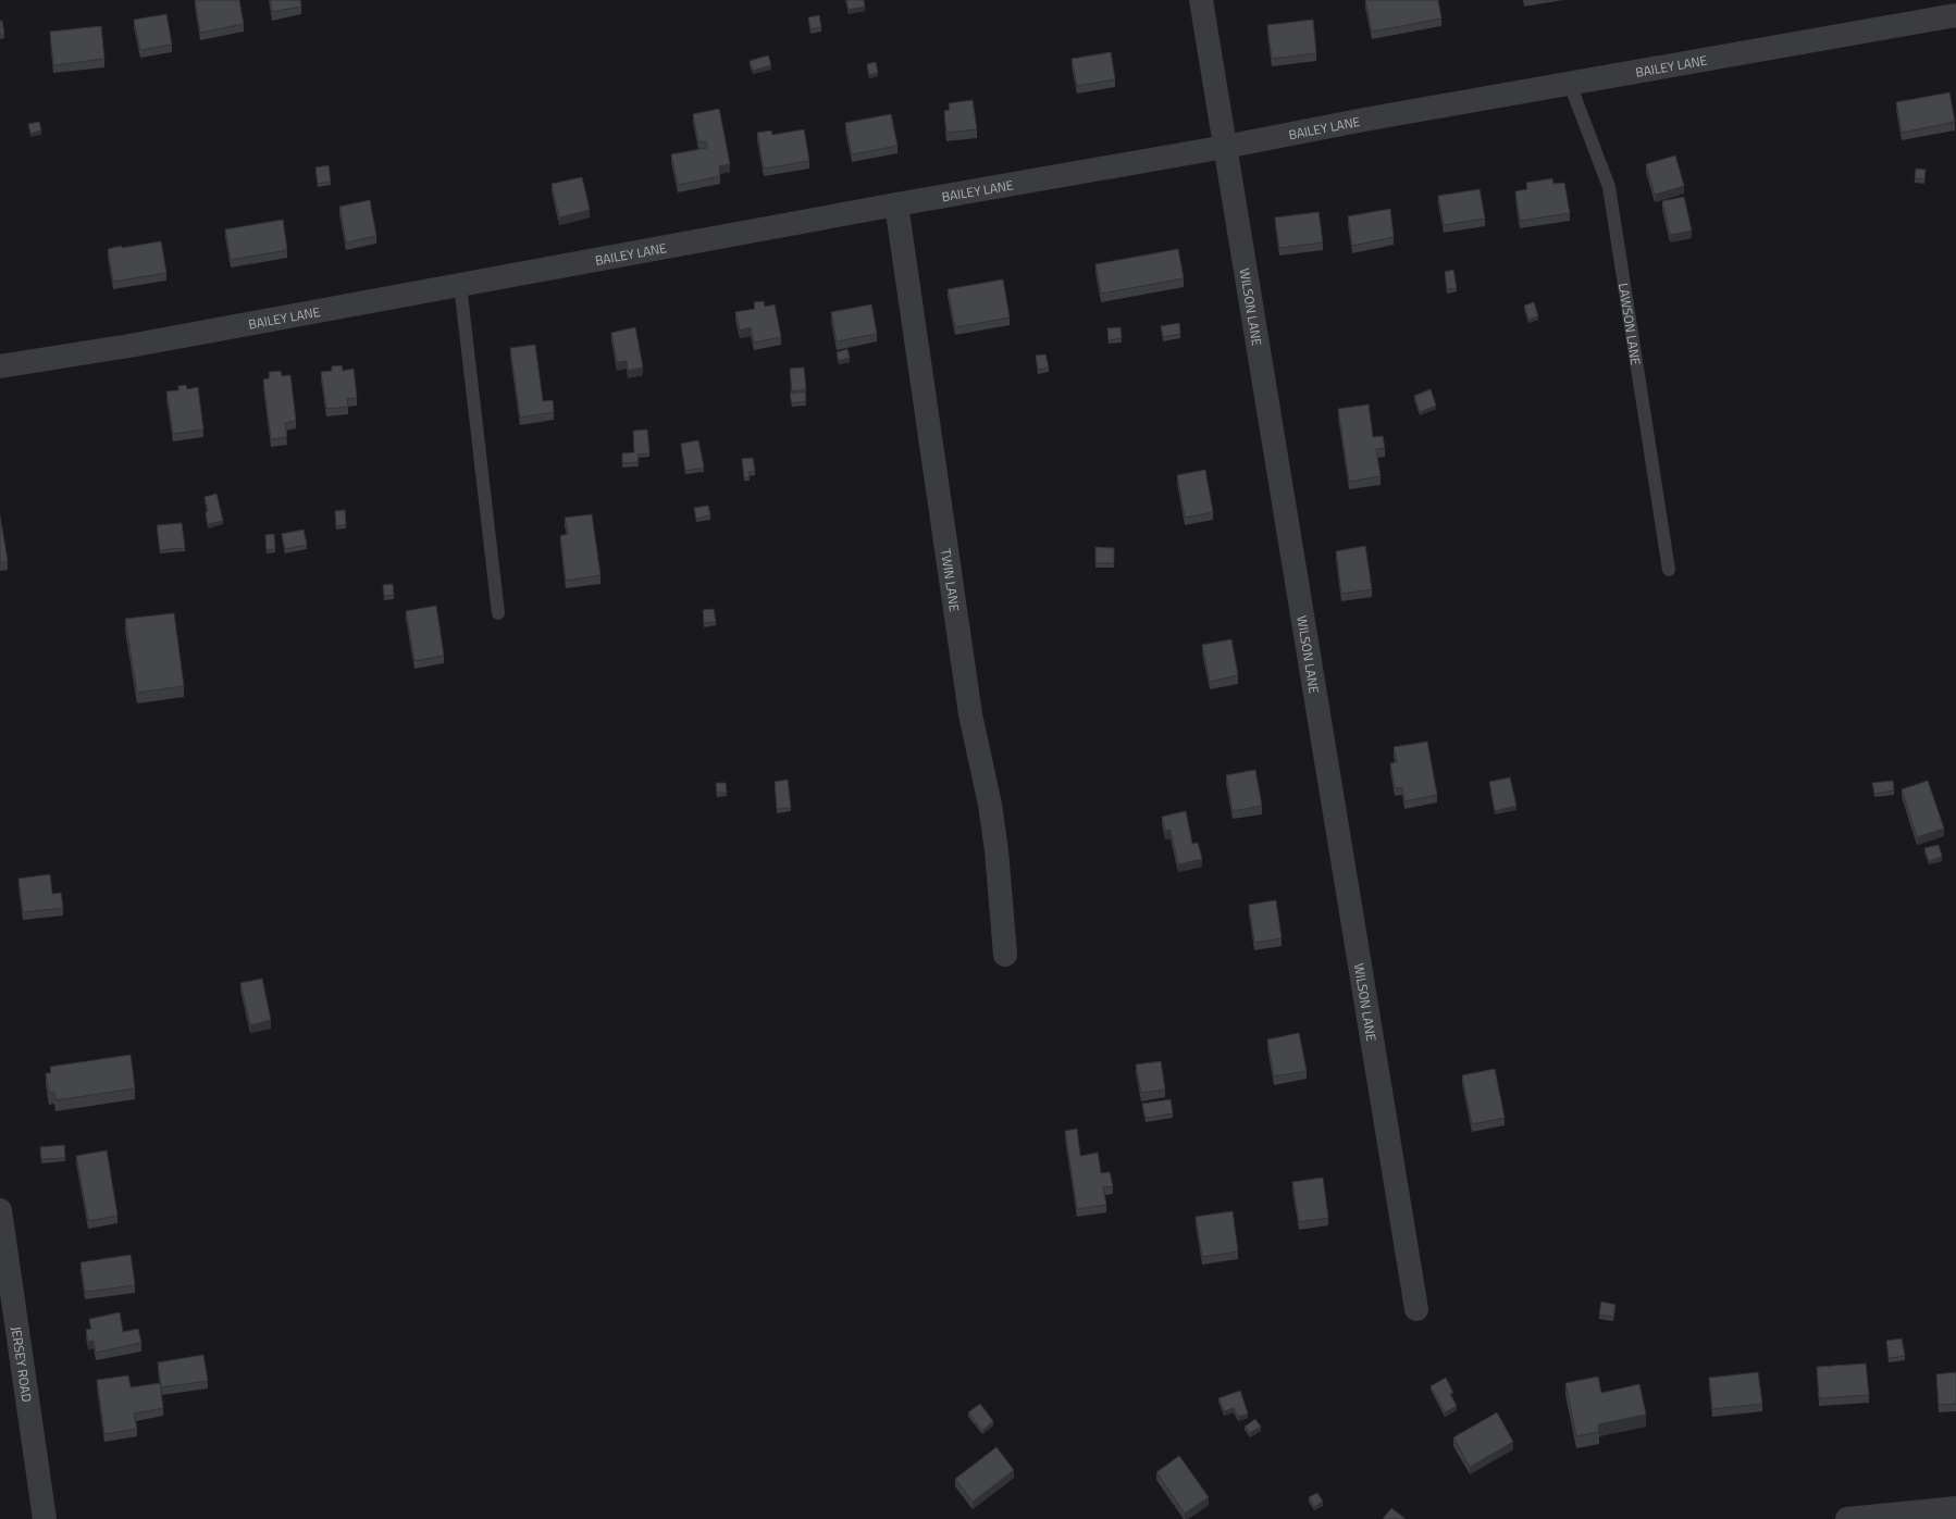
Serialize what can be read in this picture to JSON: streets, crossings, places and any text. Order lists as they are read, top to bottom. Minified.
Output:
{"streets":{"street":["BAILEY LANE","WILSON LANE","TWIN LANE","JERSEY ROAD"],"lane":["LAWSON LANE"]},"crossings":[["BAILEY LANE","WILSON LANE"],["BAILEY LANE","LAWSON LANE"],["BAILEY LANE","TWIN LANE"]]}
